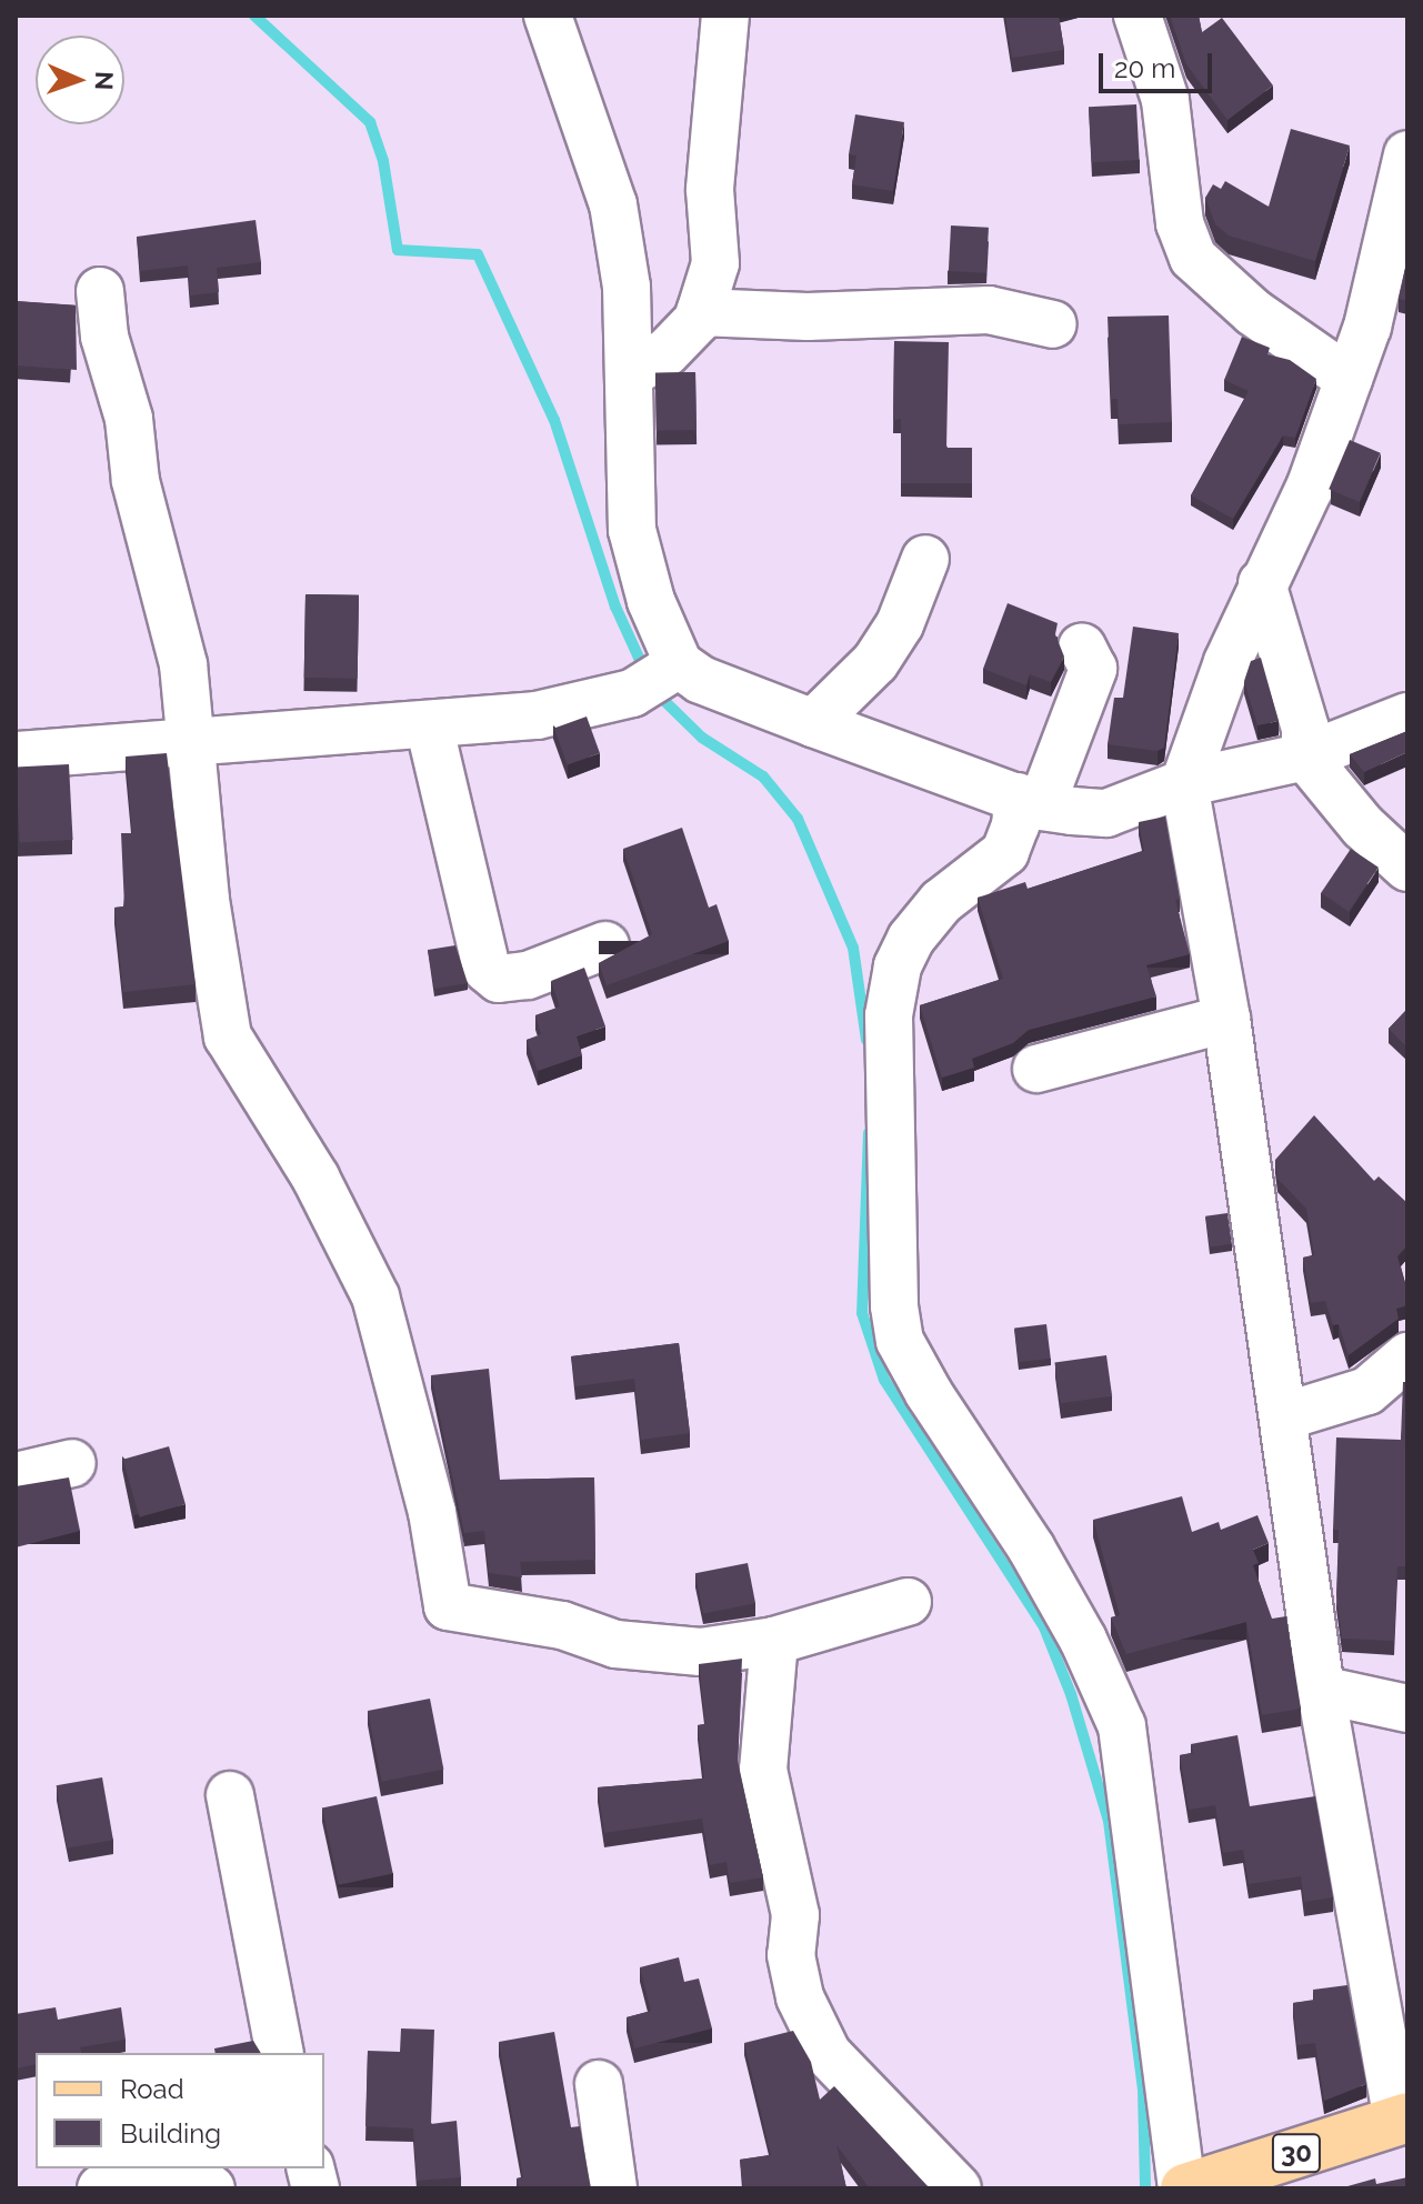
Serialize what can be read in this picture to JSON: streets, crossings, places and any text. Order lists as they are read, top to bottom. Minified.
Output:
{"streets":{"main road":["30"]},"legend":["Road","Building"],"scale_bar":"20 m","north":"right"}
